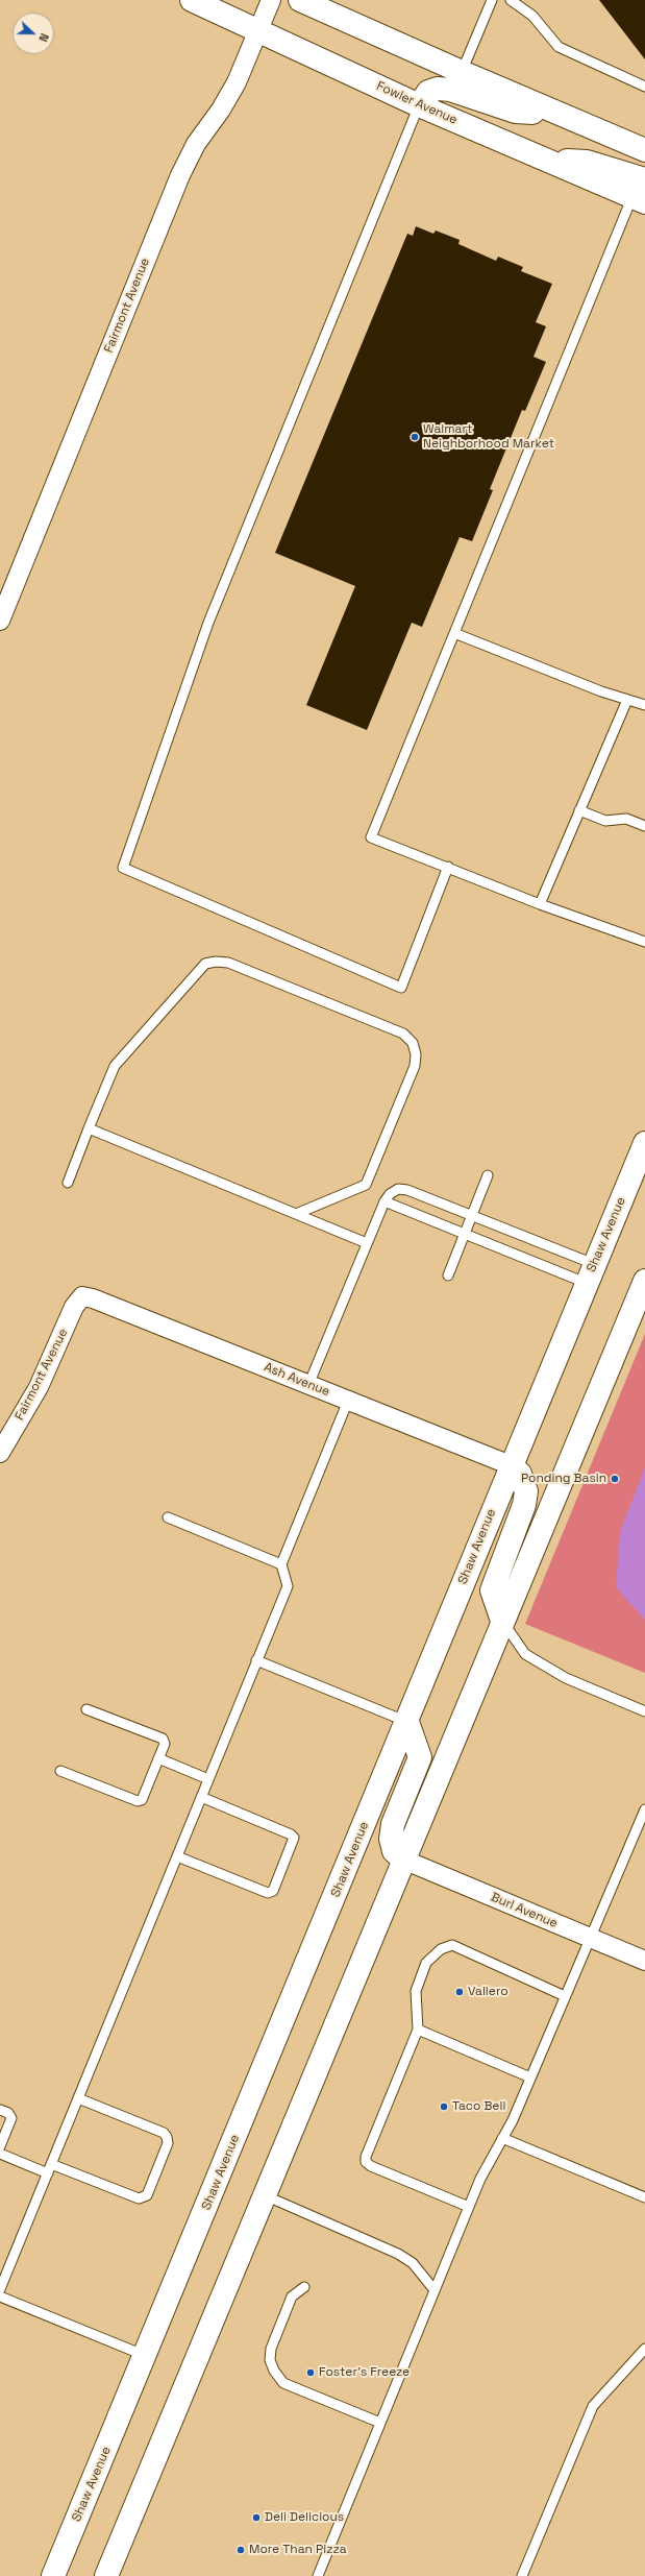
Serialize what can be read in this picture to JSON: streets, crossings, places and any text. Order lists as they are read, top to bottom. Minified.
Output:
{"streets":{"main road":["Fowler Avenue","Shaw Avenue"],"street":["Fairmont Avenue","Ash Avenue","Burl Avenue"]},"crossings":[["Fowler Avenue","Fairmont Avenue"],["Fairmont Avenue","Ash Avenue"],["Shaw Avenue","Ash Avenue"]],"places":["Walmart Neighborhood Market","Ponding Basin","Vallero","Taco Bell","Foster's Freeze","Deli Delicious","More Than Pizza"],"north":"right"}
